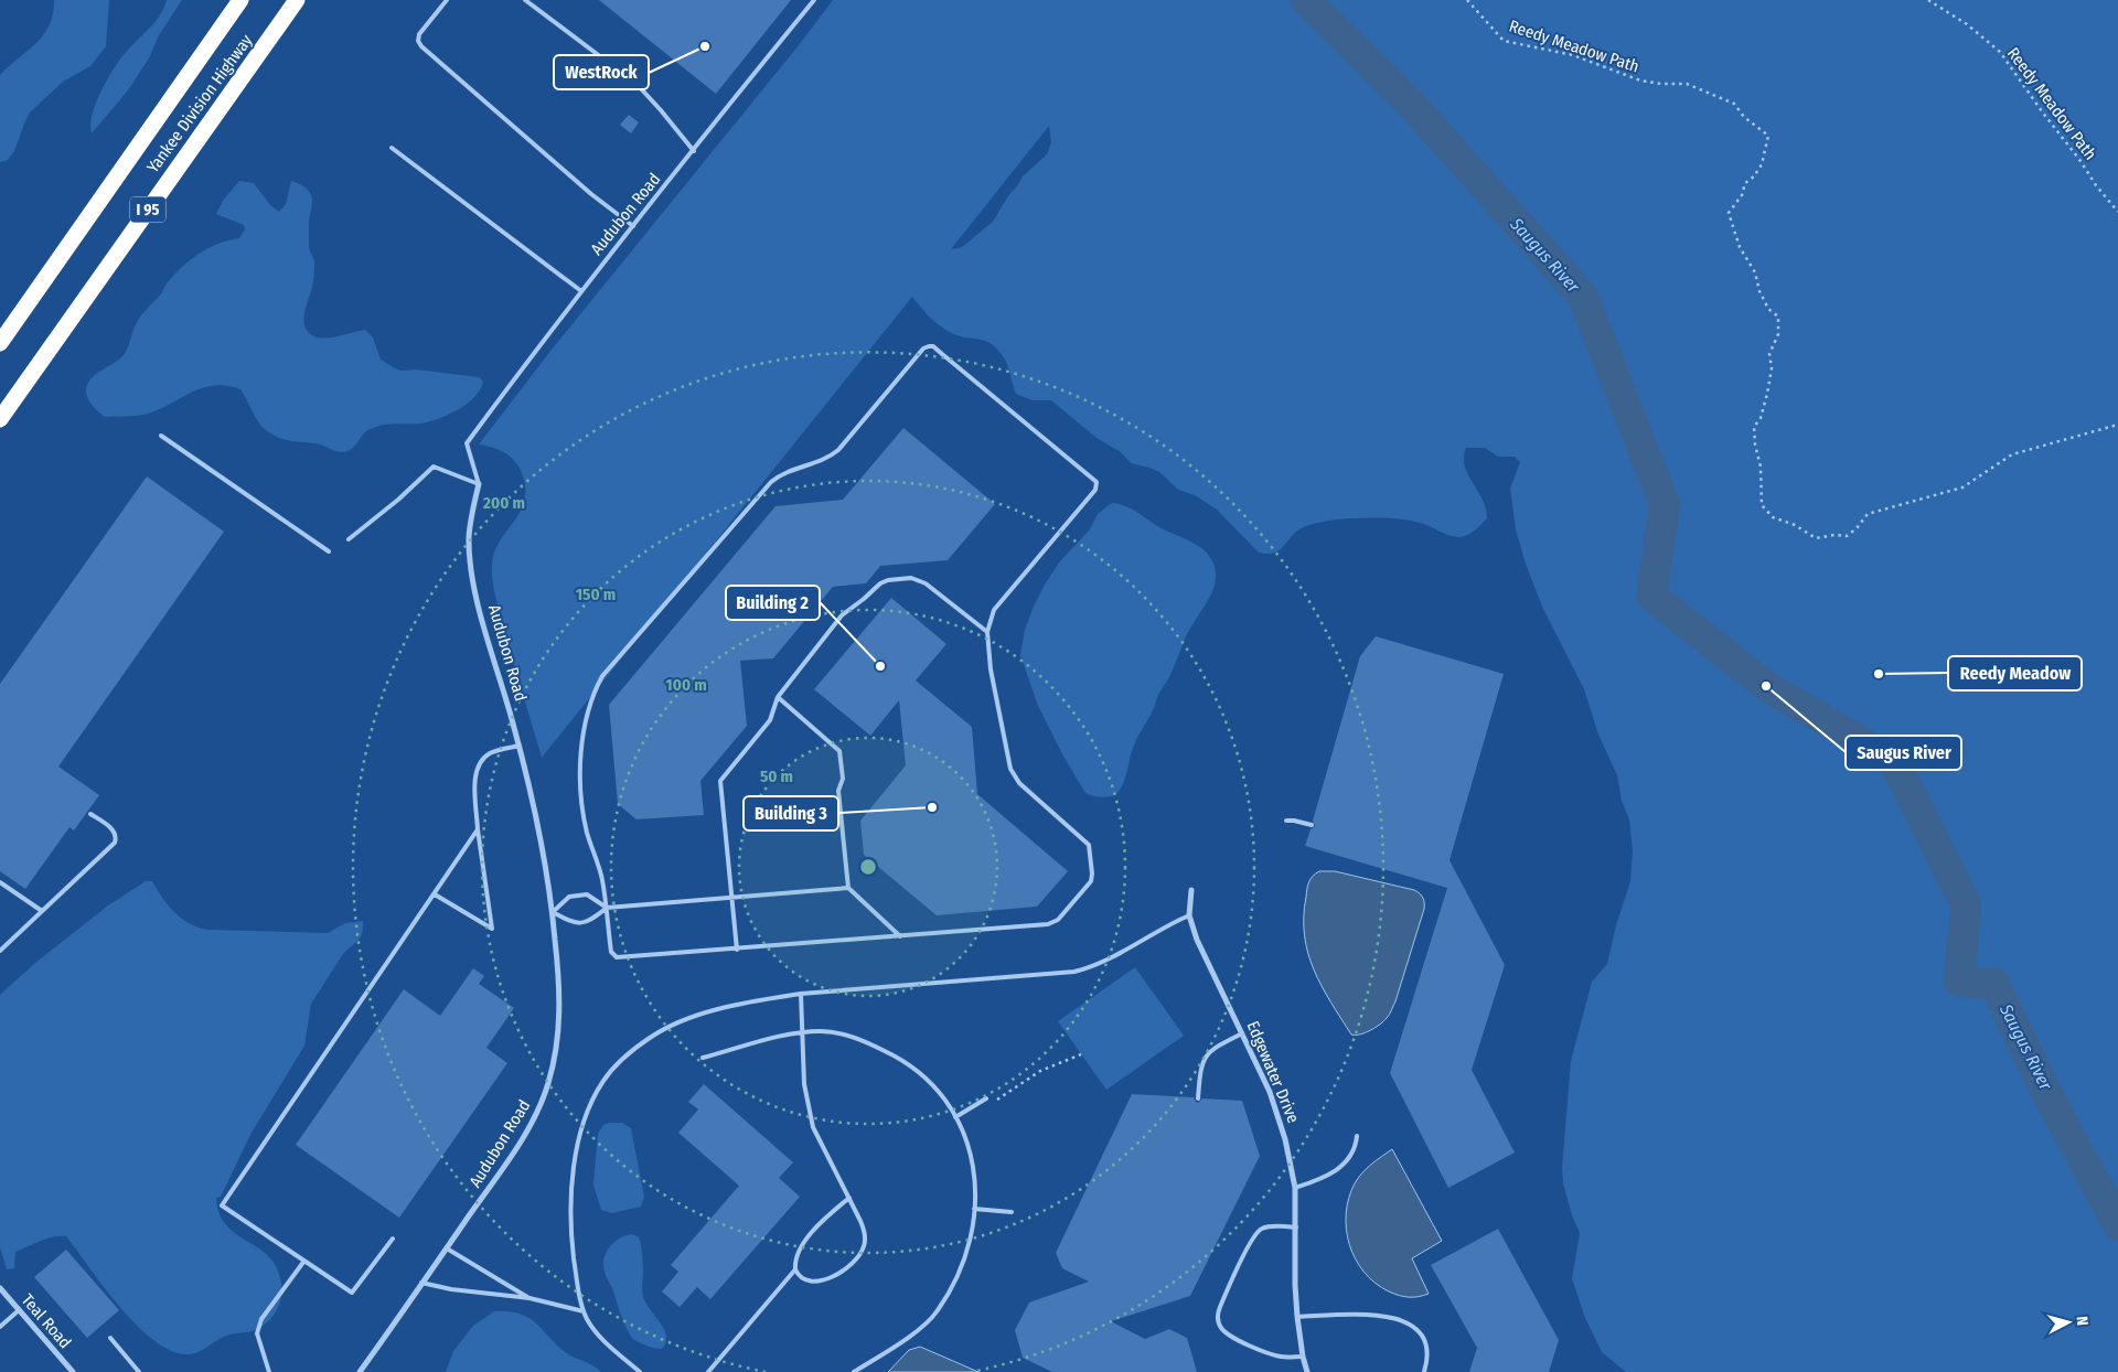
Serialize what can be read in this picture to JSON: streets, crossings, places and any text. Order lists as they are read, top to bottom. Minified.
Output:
{"streets":{"highway":["Yankee Division Highway","I 95"],"street":["Audubon Road","Edgewater Drive","Teal Road"],"path":["Reedy Meadow Path"]},"water":["Saugus River"],"places":["WestRock","Building 2","Reedy Meadow","Saugus River","Building 3"],"north":"right","rings":["200 m","150 m","100 m","50 m"]}
